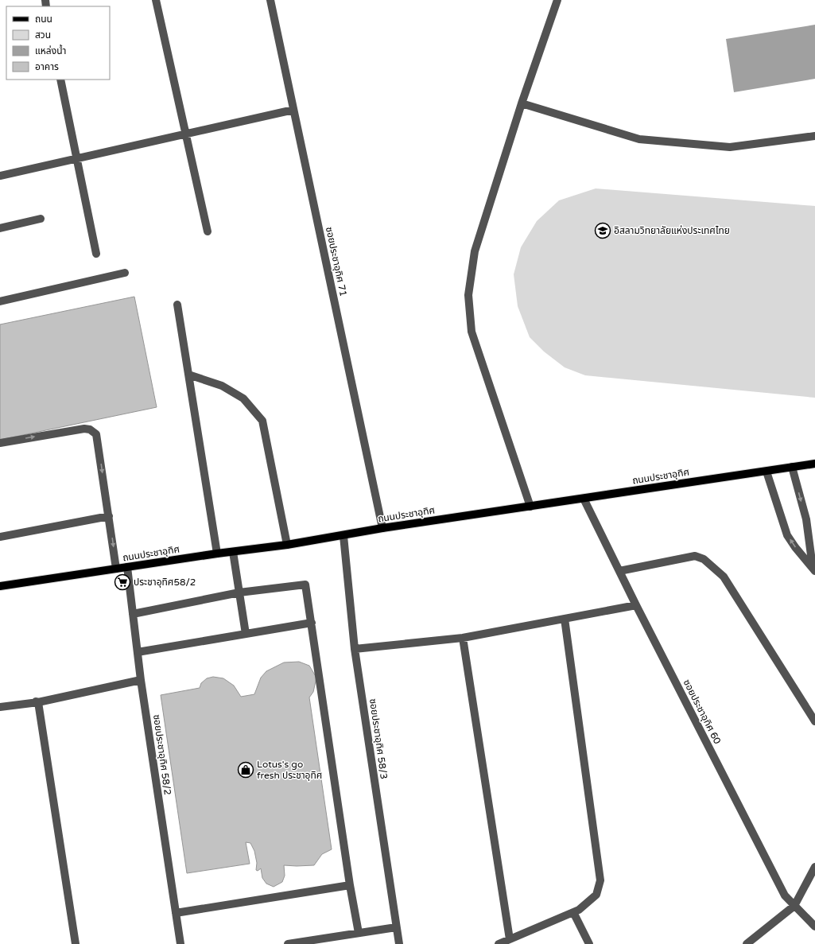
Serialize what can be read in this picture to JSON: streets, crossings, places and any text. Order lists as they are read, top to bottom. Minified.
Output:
{"streets":{"main road":["ถนนประชาอุทิศ"],"street":["ซอยประชาอุทิศ 71","ซอยประชาอุทิศ 60","ซอยประชาอุทิศ 58/3","ซอยประชาอุทิศ 58/2"]},"crossings":[["ซอยประชาอุทิศ 71","ถนนประชาอุทิศ"],["ถนนประชาอุทิศ","ซอยประชาอุทิศ 60"],["ถนนประชาอุทิศ","ซอยประชาอุทิศ 58/3"],["ถนนประชาอุทิศ","ซอยประชาอุทิศ 58/2"]],"places":{"school or university":["อิสลามวิทยาลัยแห่งประเทศไทย"],"supermarket":["ประชาอุทิศ58/2"],"shop":["Lotus's go fresh ประชาอุทิศ"]},"legend":["ถนน","สวน","แหล่งน้ำ","อาคาร"]}
